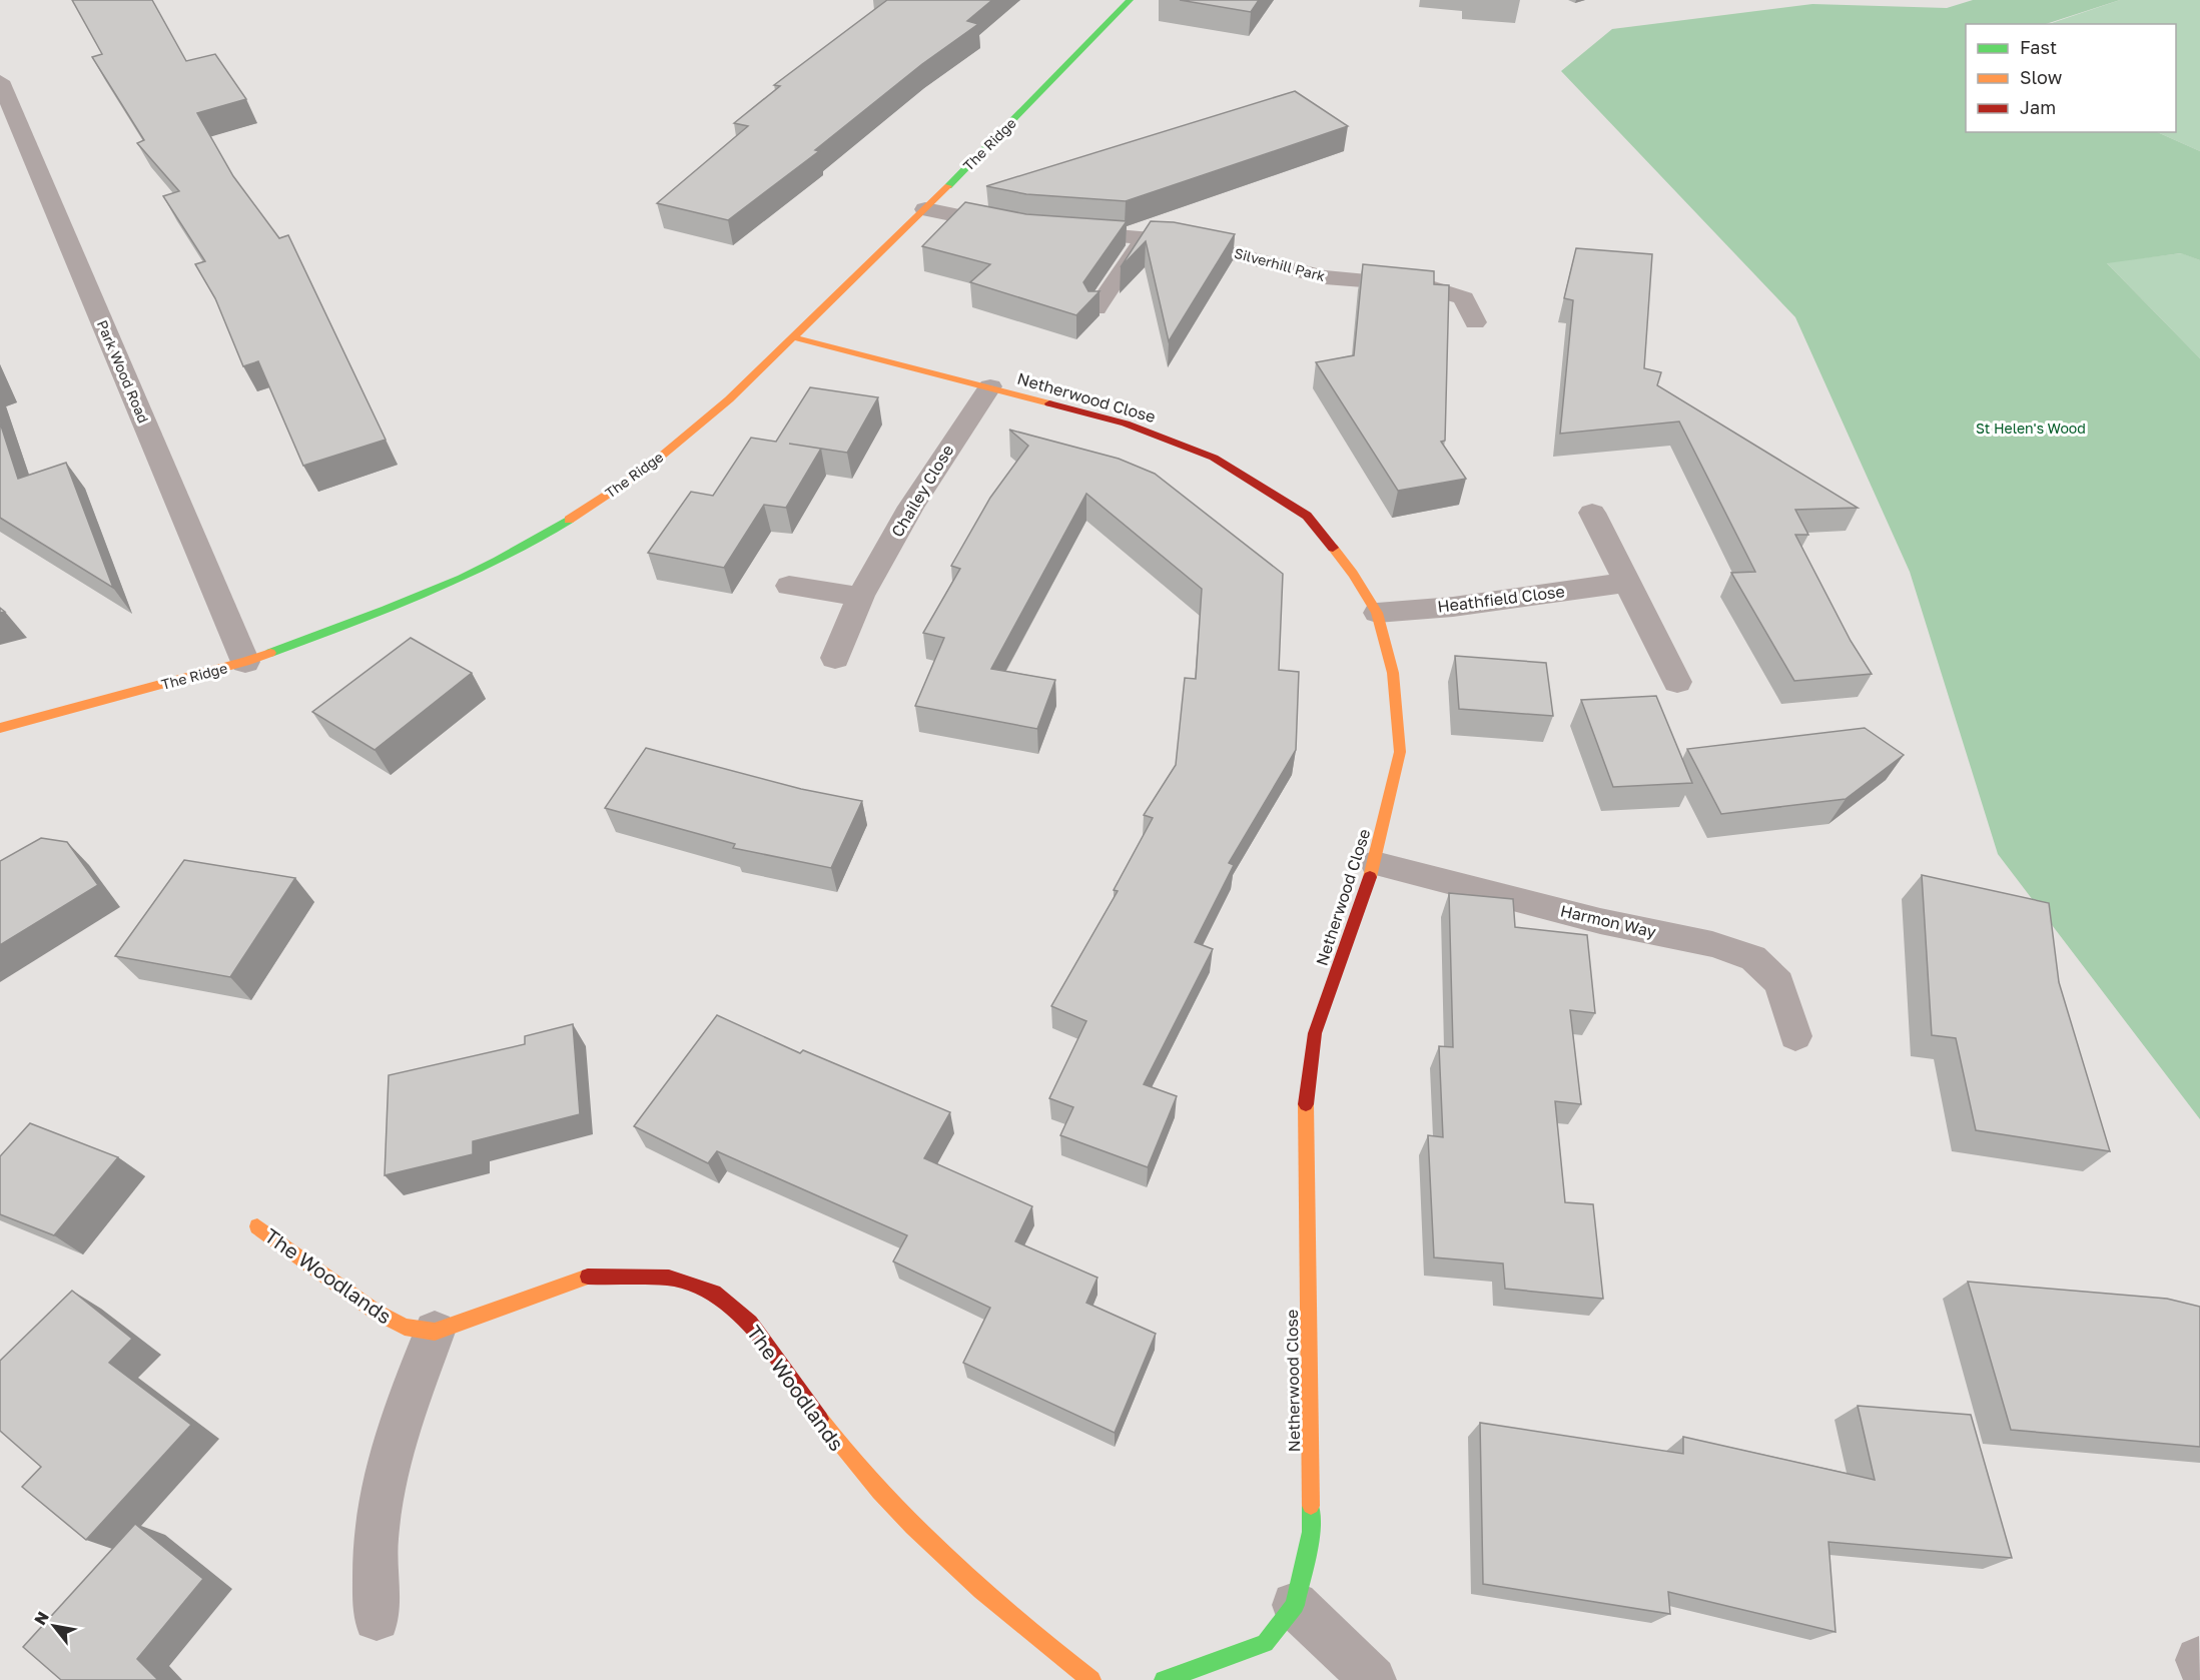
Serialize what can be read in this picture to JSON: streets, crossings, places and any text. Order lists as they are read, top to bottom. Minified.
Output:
{"streets":{"street":["The Ridge","Silverhill Park","Park Wood Road","Netherwood Close","Chailey Close","Heathfield Close","The Woodlands"],"lane":["Harmon Way"]},"crossings":[["The Ridge","Park Wood Road"],["The Ridge","Netherwood Close"],["Netherwood Close","Chailey Close"],["Netherwood Close","Heathfield Close"],["Netherwood Close","Harmon Way"]],"parks":["St Helen's Wood"],"legend":["Fast","Slow","Jam"],"north":"top left"}
